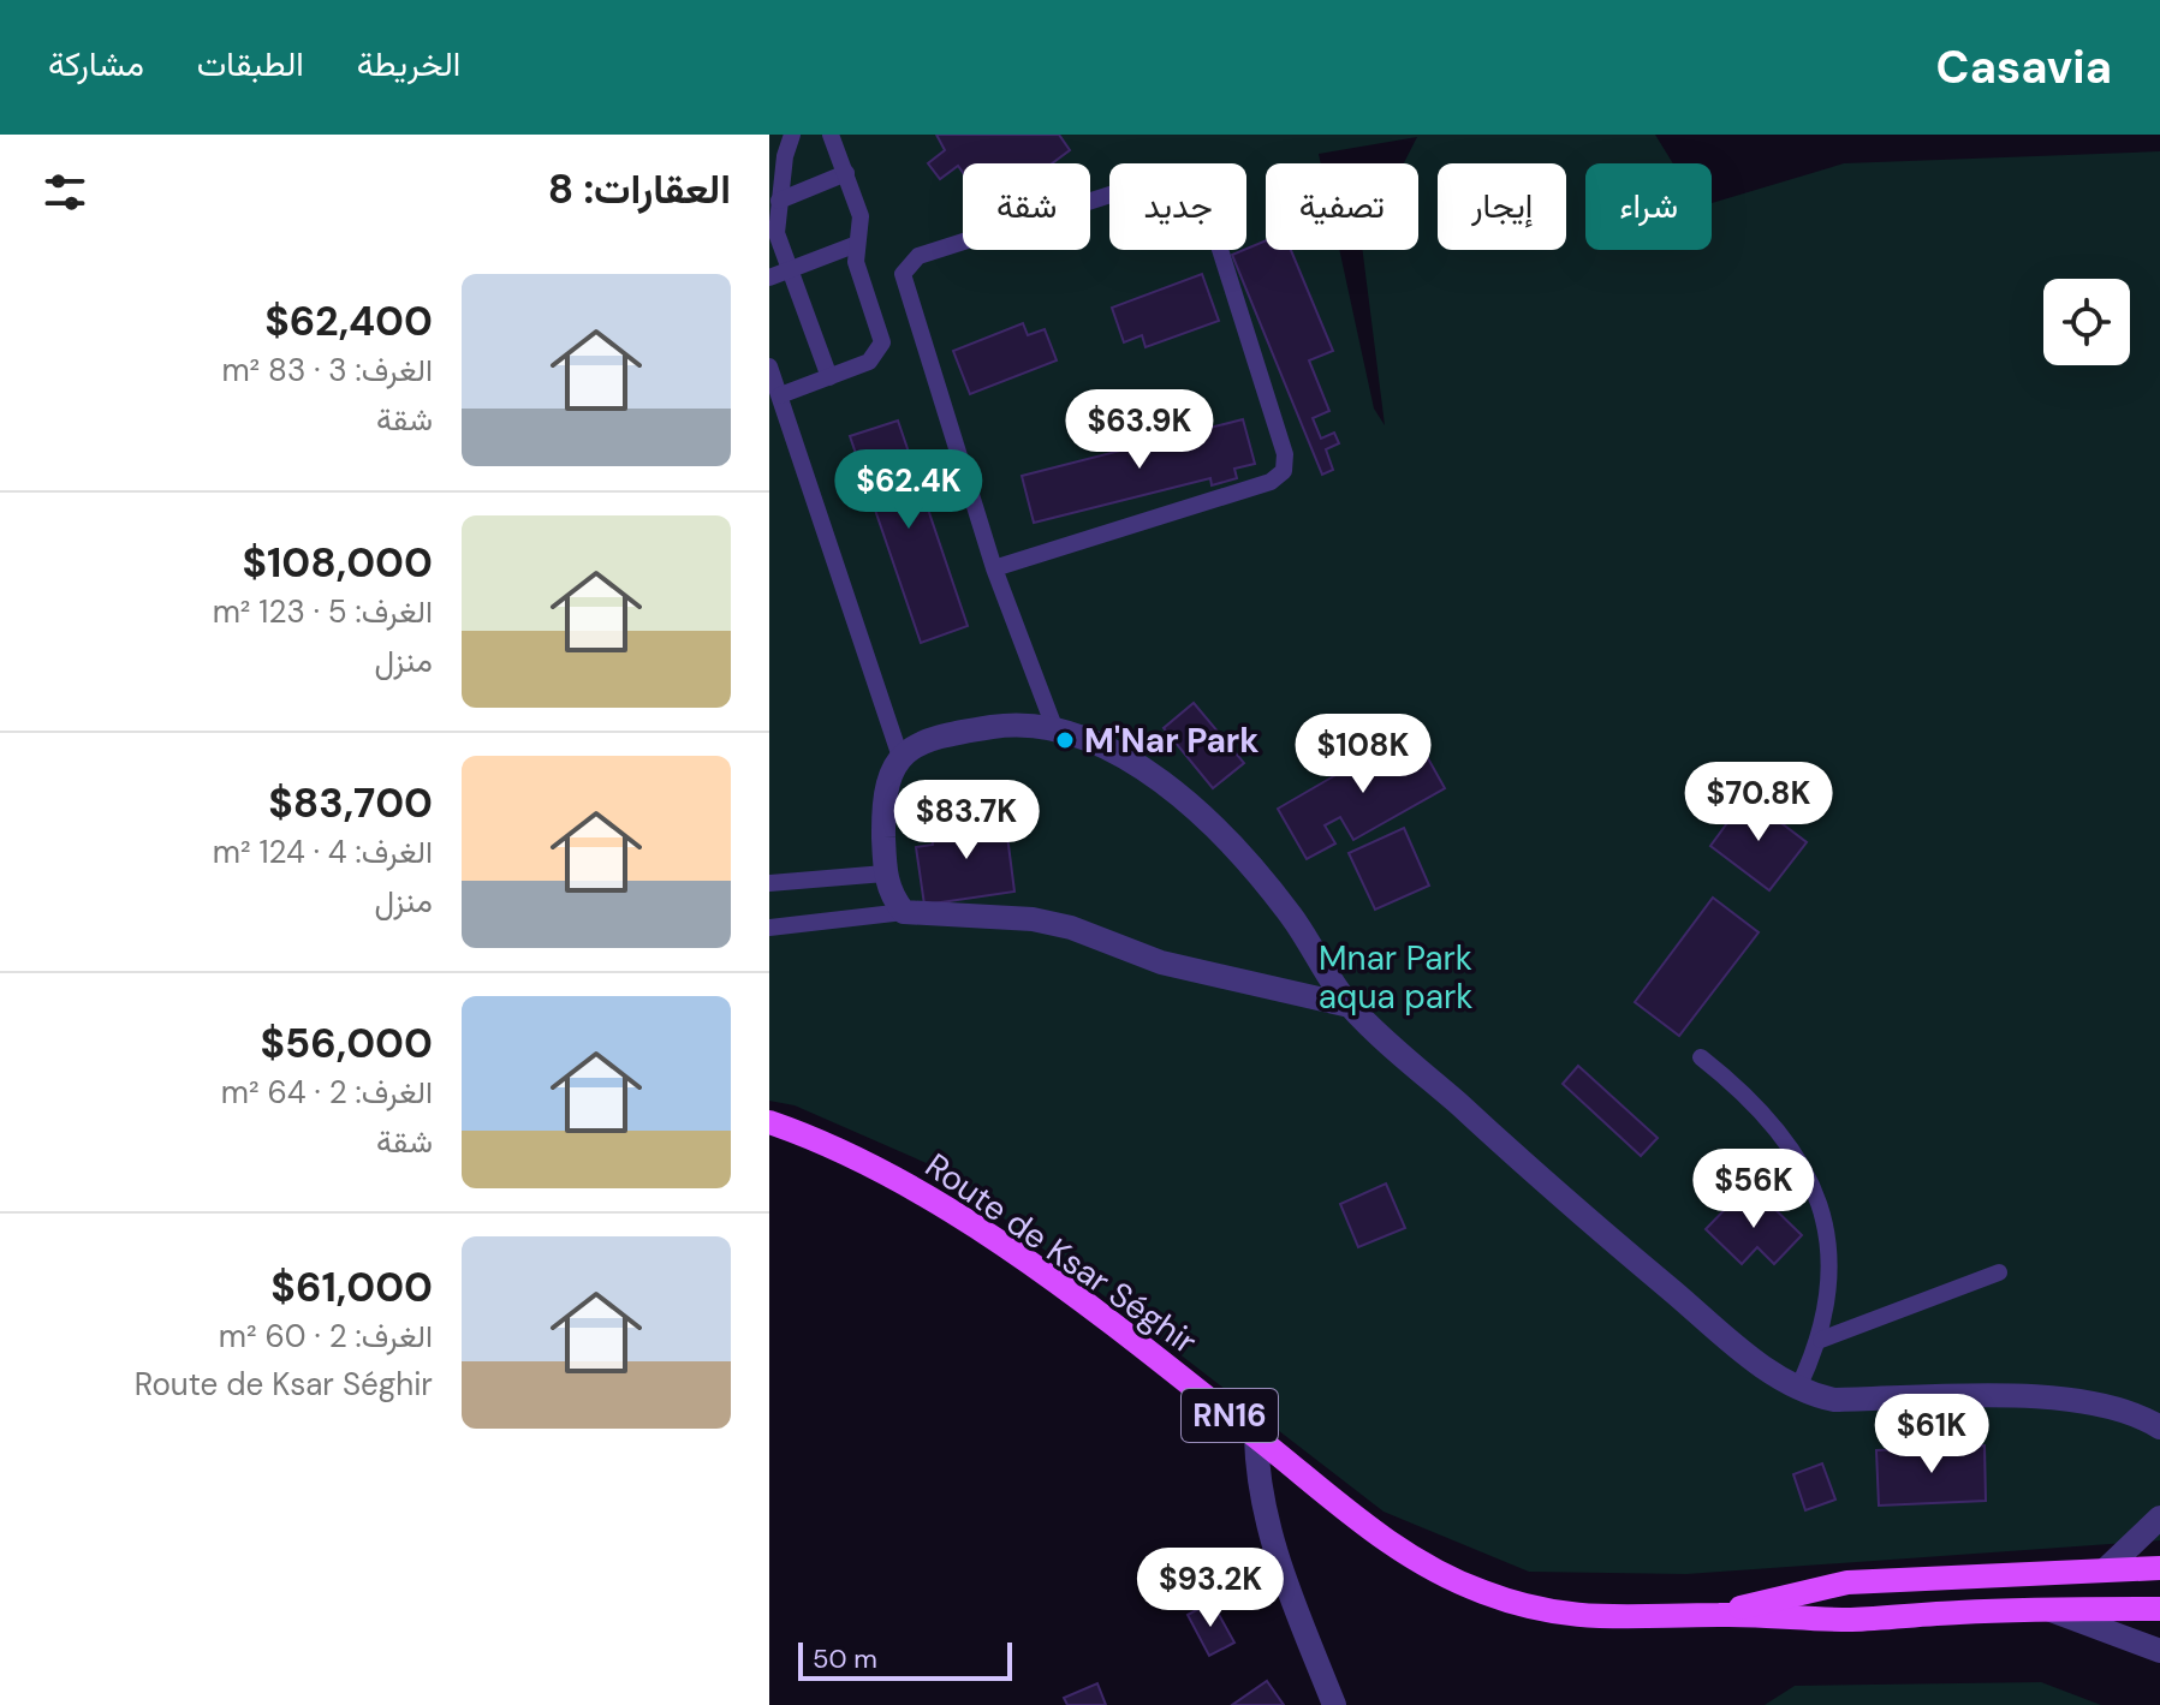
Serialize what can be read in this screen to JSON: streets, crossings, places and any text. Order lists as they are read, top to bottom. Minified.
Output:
{"streets":{"main road":["Route de Ksar Séghir","RN16"]},"crossings":[["Route de Ksar Séghir","RN16"]],"parks":["Mnar Park aqua park"],"places":["M'Nar Park"],"scale_bar":"50 m","page":{"header":"Casavia","nav":["الخريطة","الطبقات","مشاركة"],"heading":"العقارات: 8","chip":["شراء","إيجار","تصفية","جديد","شقة"],"list":[{"name":"$62,400","note":"الغرف: 3 · 83 m² · شقة"},{"name":"$108,000","note":"الغرف: 5 · 123 m² · منزل"},{"name":"$83,700","note":"الغرف: 4 · 124 m² · منزل"},{"name":"$56,000","note":"الغرف: 2 · 64 m² · شقة"},{"name":"$61,000","note":"الغرف: 2 · 60 m² · Route de Ksar Séghir"}],"price":["$63.9K","$62.4K","$108K","$70.8K","$83.7K","$56K","$61K","$93.2K"],"scale":"50 m"}}
